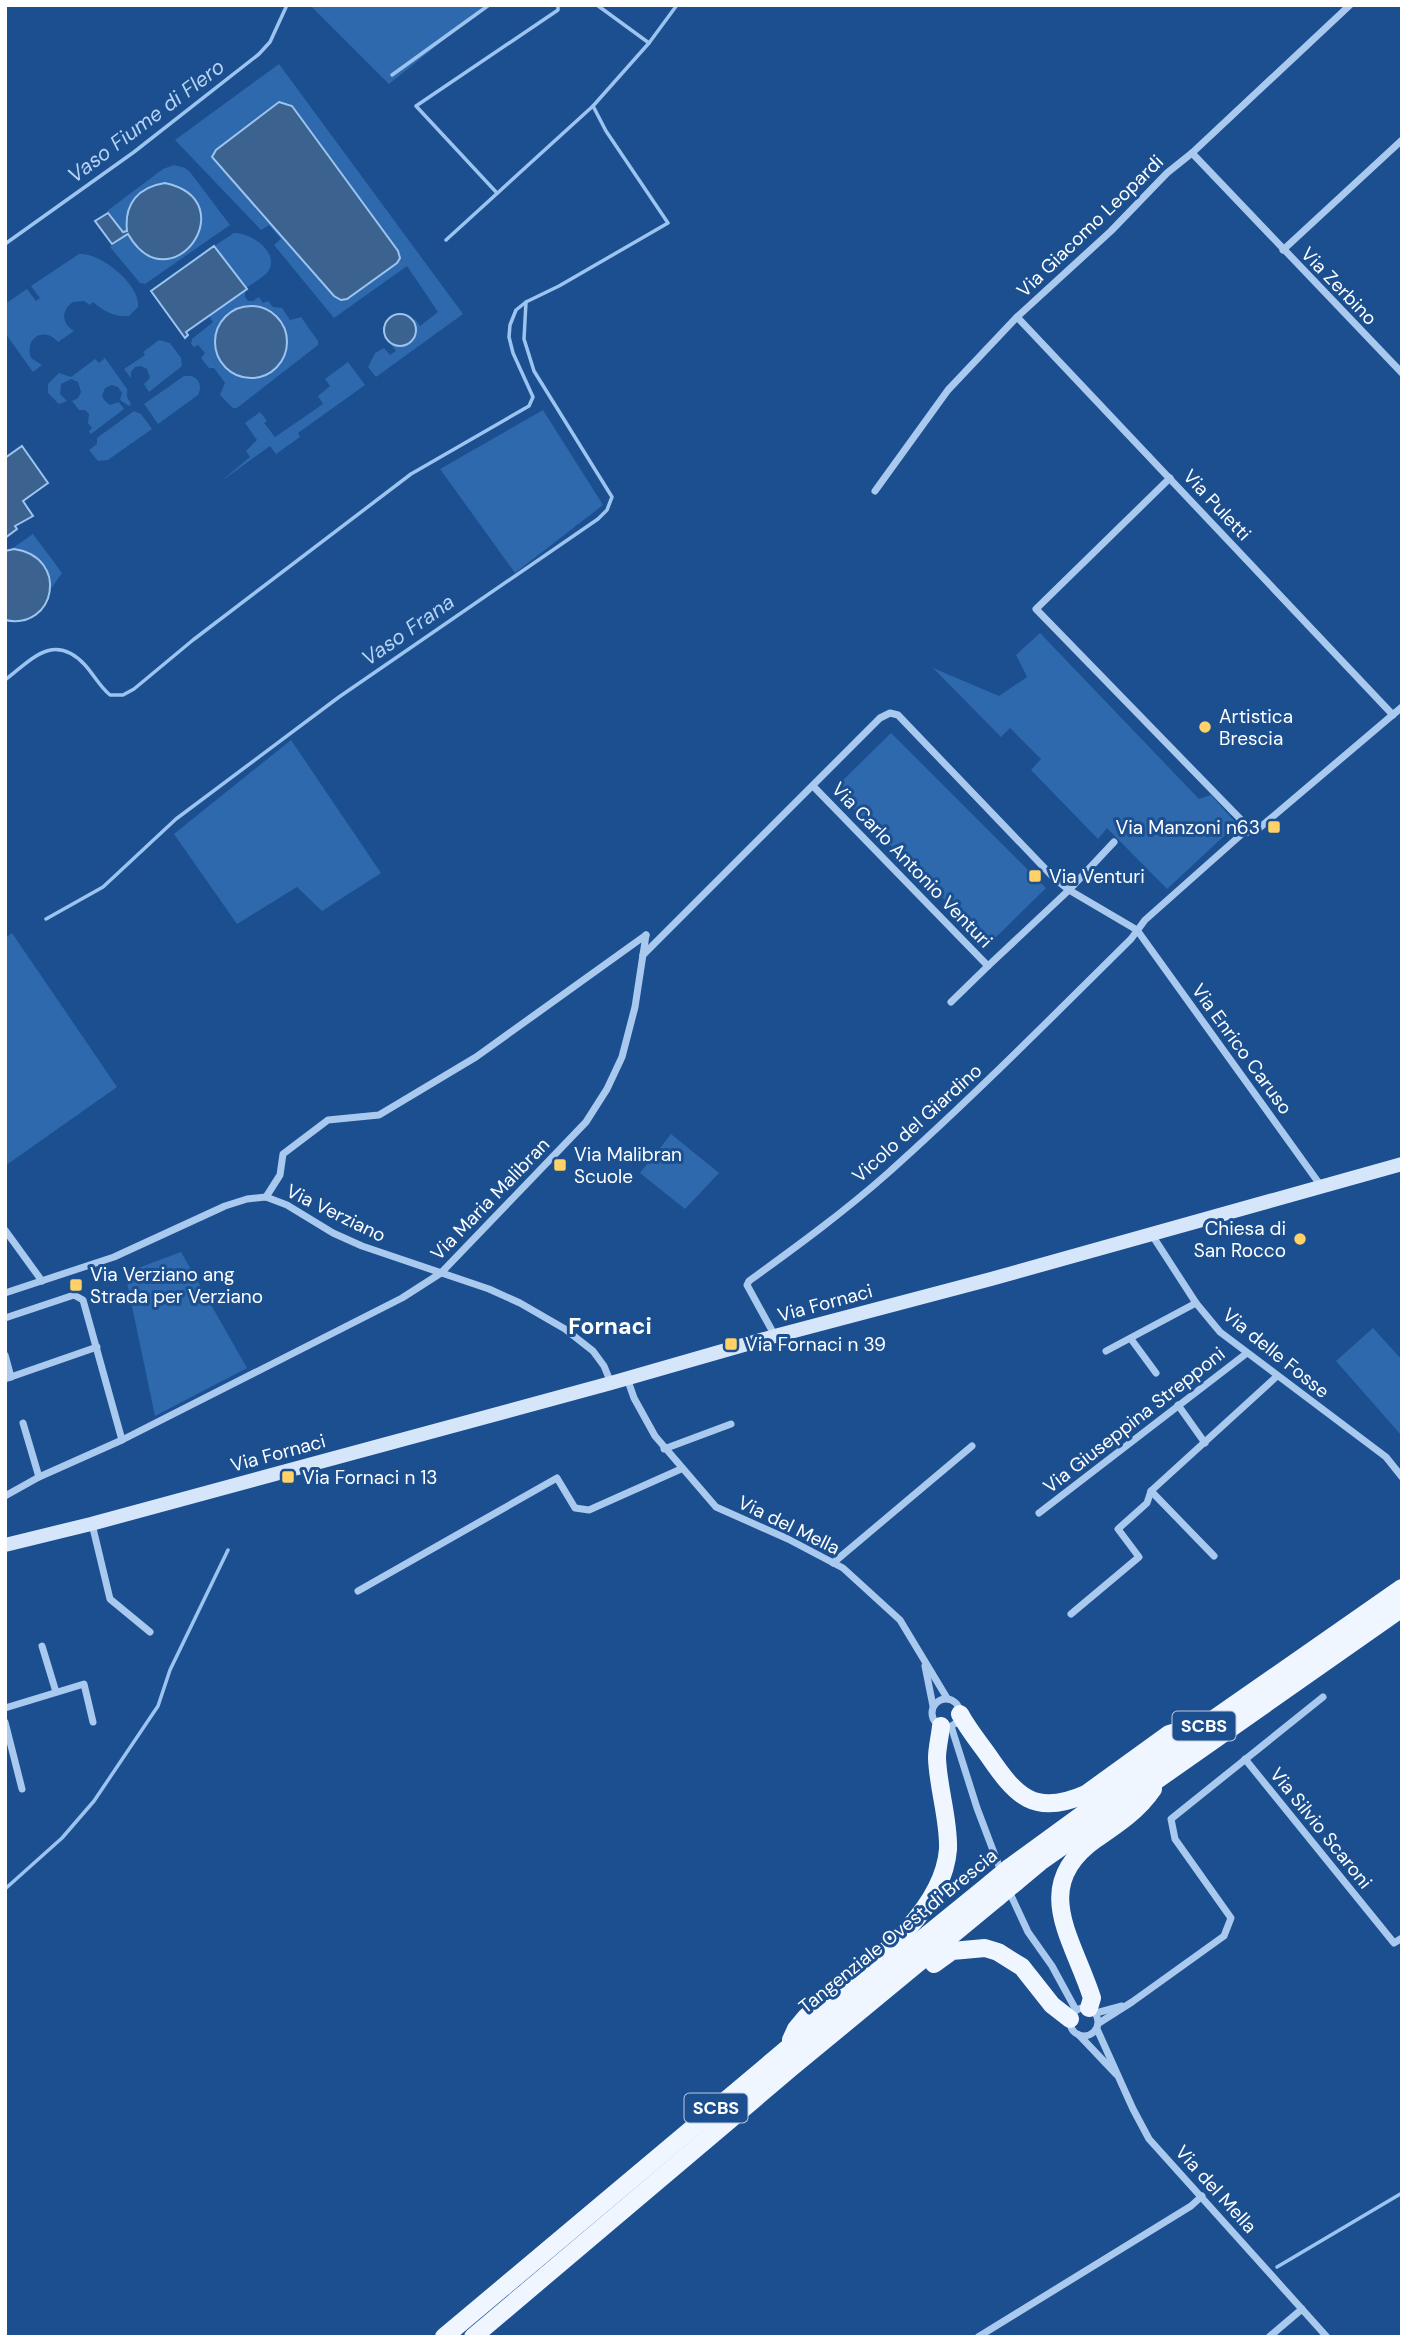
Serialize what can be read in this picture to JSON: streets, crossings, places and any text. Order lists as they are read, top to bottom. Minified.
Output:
{"streets":{"main road":["SCBS","Tangenziale Ovest di Brescia"],"street":["Via Giacomo Leopardi","Via Zerbino","Via Puletti","Via Carlo Antonio Venturi","Via Enrico Caruso","Vicolo del Giardino","Via Maria Malibran","Via Verziano","Via Fornaci","Via delle Fosse","Via Giuseppina Strepponi","Via del Mella","Via Silvio Scaroni"]},"crossings":[["Via Giacomo Leopardi","Via Zerbino"],["Via Giacomo Leopardi","Via Puletti"],["Via Carlo Antonio Venturi","Via Enrico Caruso"],["Via Carlo Antonio Venturi","Vicolo del Giardino"],["Via Carlo Antonio Venturi","Via Maria Malibran"],["Via Enrico Caruso","Vicolo del Giardino"],["Via Enrico Caruso","Via Fornaci"],["Vicolo del Giardino","Via Fornaci"],["Via Maria Malibran","Via Verziano"],["Via Verziano","Via Fornaci"],["Via Fornaci","Via delle Fosse"],["Via Fornaci","Via del Mella"],["Via delle Fosse","Via Giuseppina Strepponi"],["Via del Mella","Via Silvio Scaroni"]],"districts":["Fornaci"],"water":["Vaso Fiume di Flero","Vaso Frana"],"places":{"other":["Artistica Brescia","Chiesa di San Rocco"],"transit":["Via Manzoni n63","Via Venturi","Via Malibran Scuole","Via Verziano ang Strada per Verziano","Via Fornaci n 39","Via Fornaci n 13"]}}
